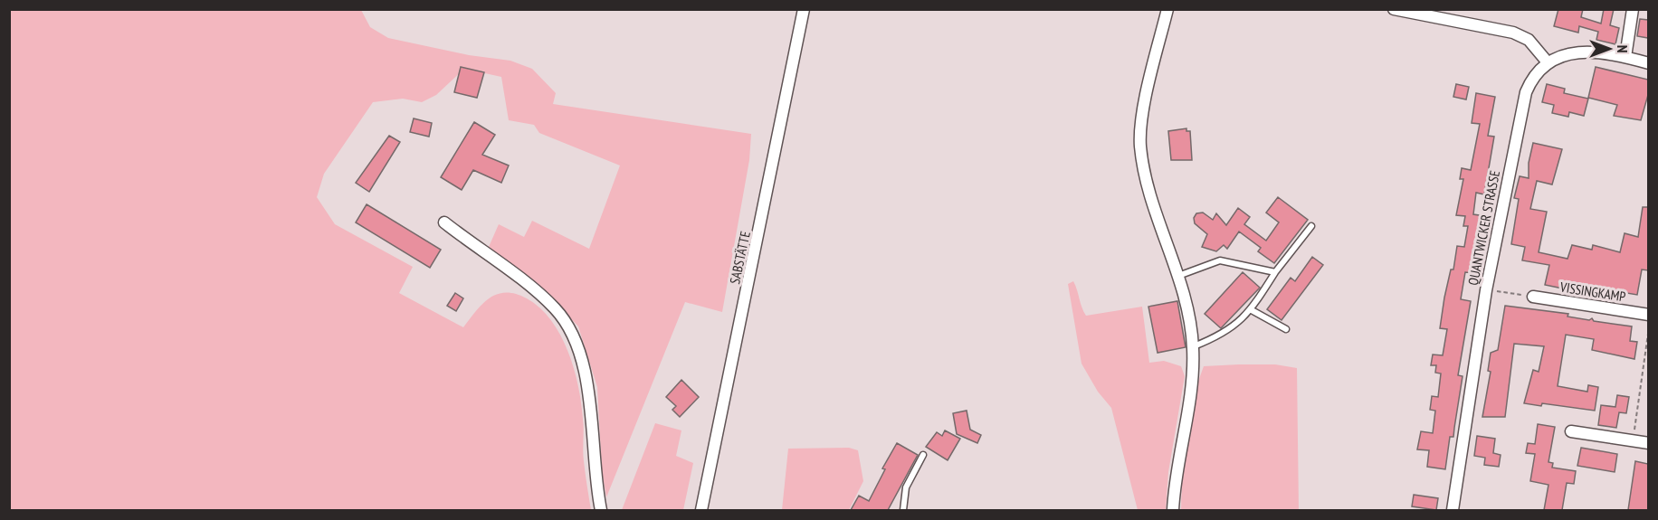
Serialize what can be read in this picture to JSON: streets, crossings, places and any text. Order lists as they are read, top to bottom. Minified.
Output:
{"streets":{"street":["QUANTWICKER STRASSE","SABSTÄTTE","VISSINGKAMP"]},"north":"right"}
